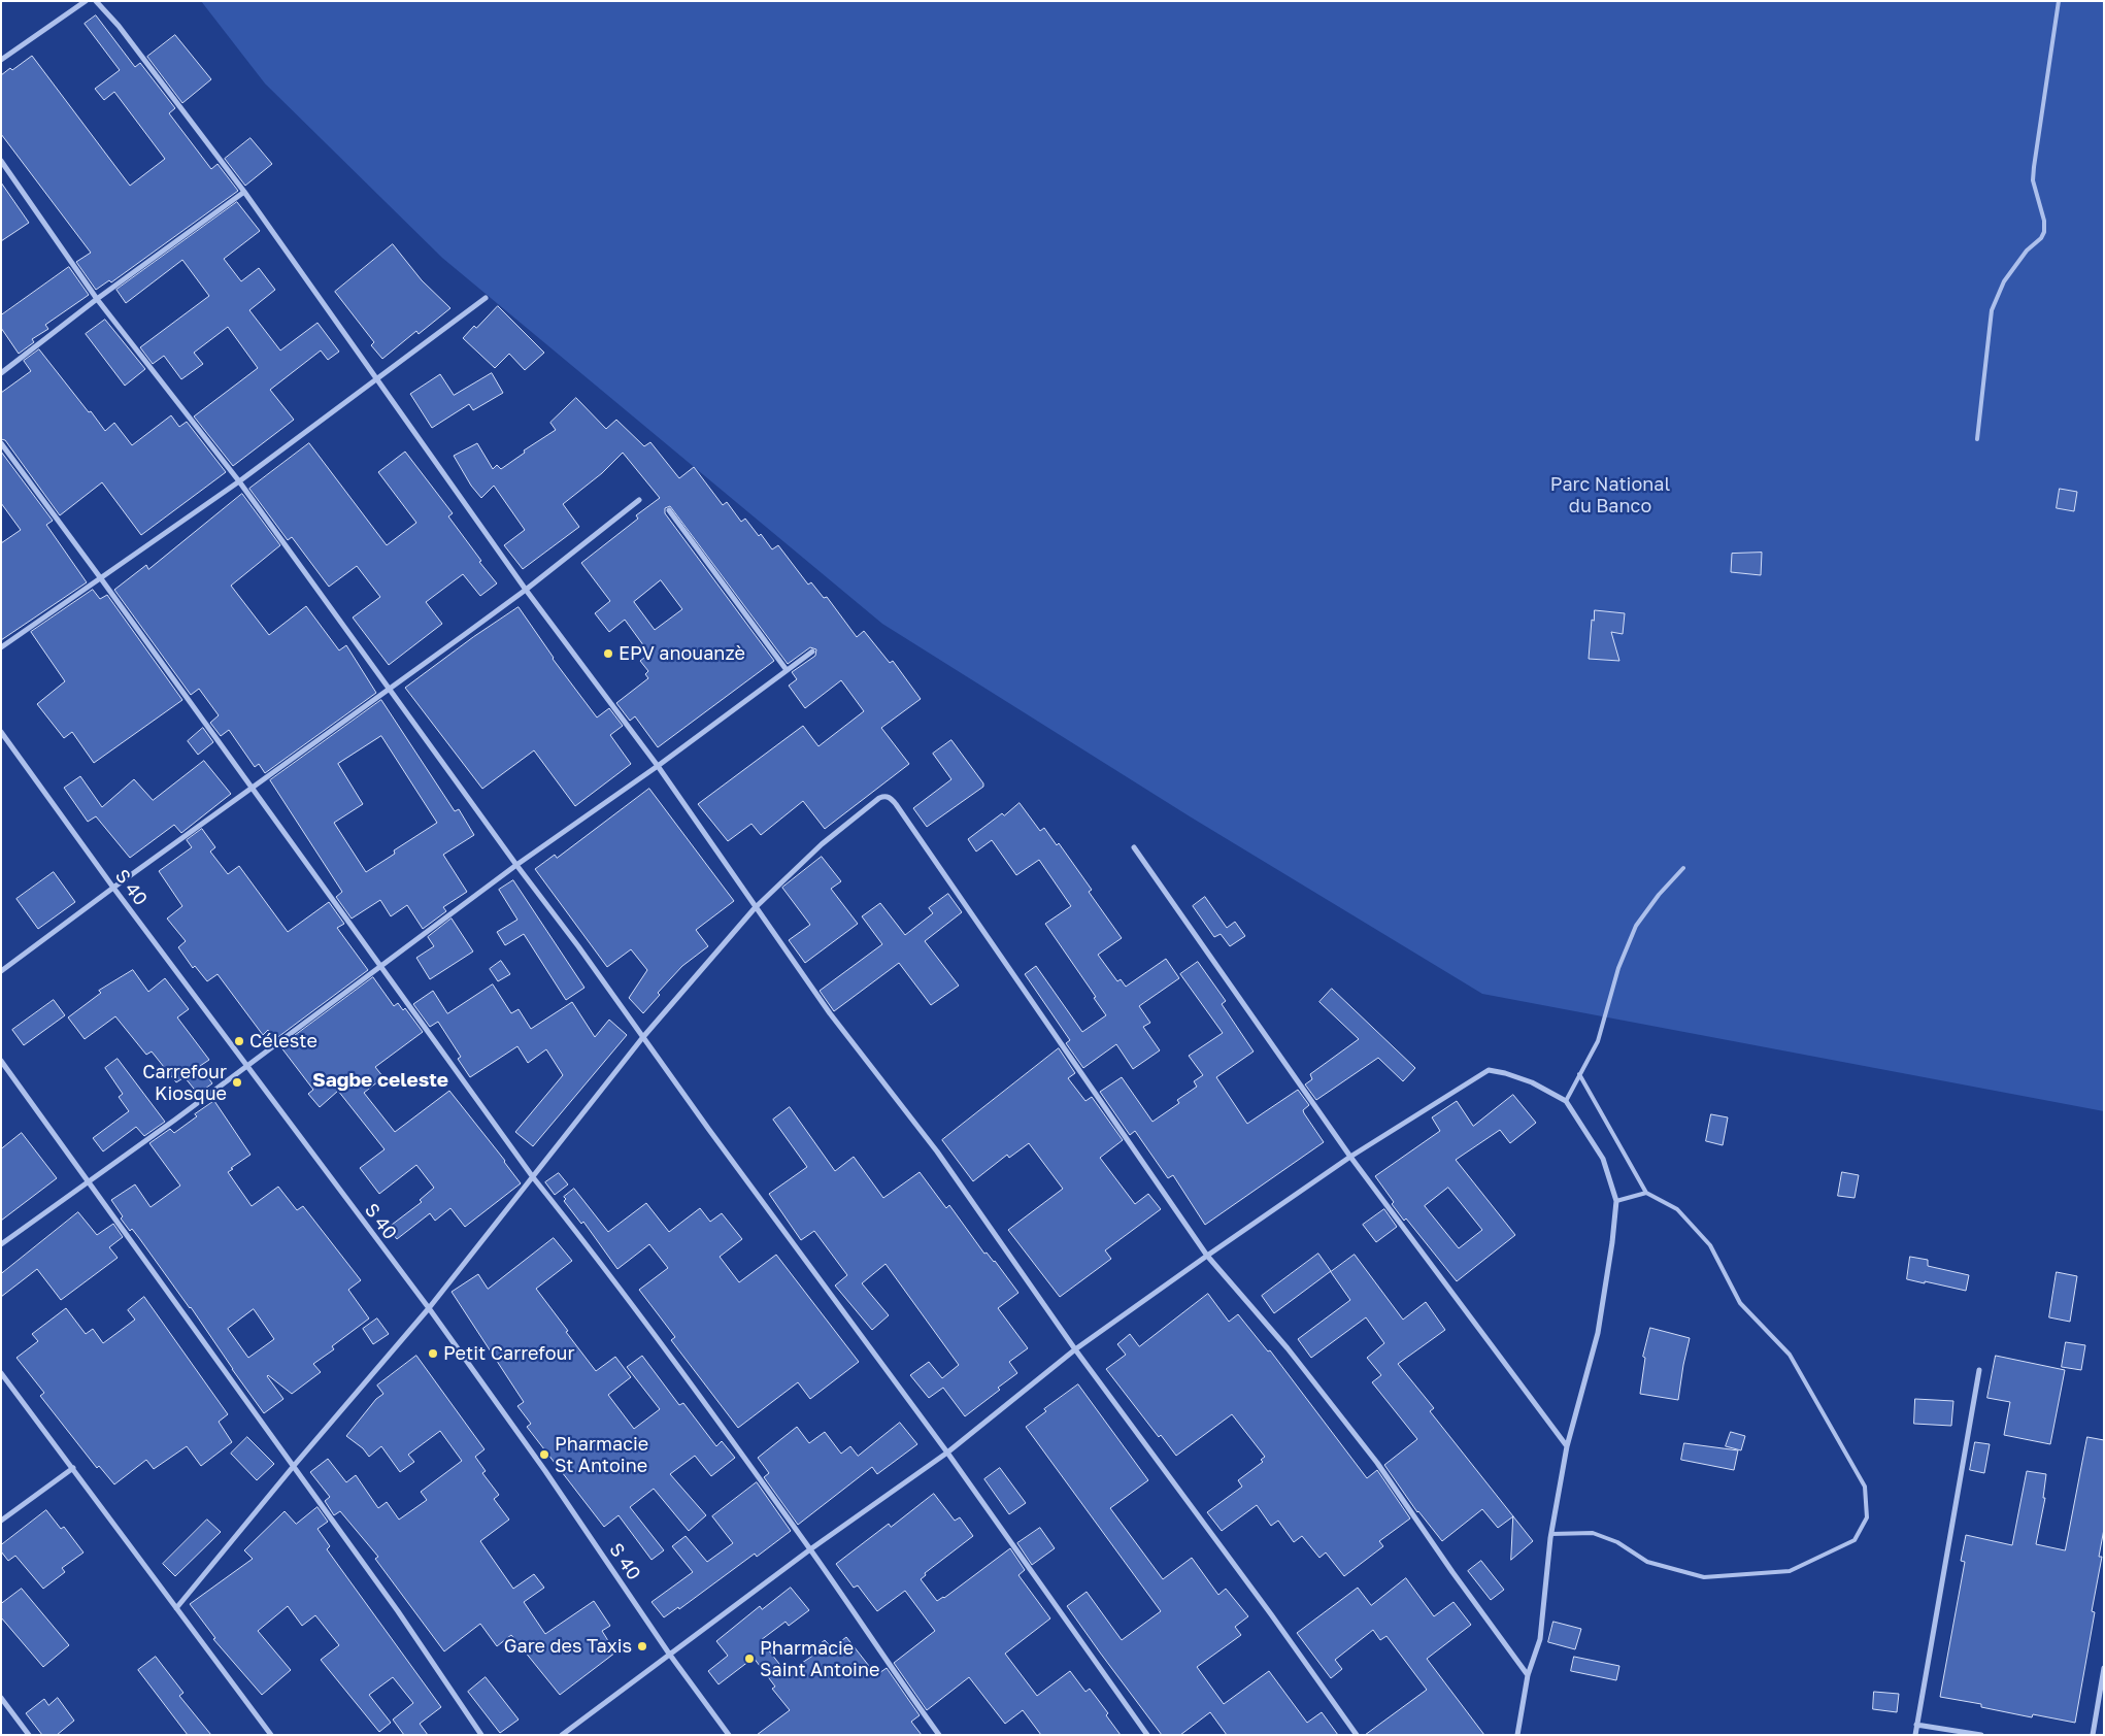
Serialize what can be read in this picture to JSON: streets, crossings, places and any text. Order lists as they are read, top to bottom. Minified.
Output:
{"streets":{"street":["S 40"]},"districts":["Sagbe celeste"],"parks":["Parc National du Banco"],"places":["EPV anouanzè","Céleste","Carrefour Kiosque","Petit Carrefour","Pharmacie St Antoine","Gare des Taxis","Pharmacie Saint Antoine"]}
